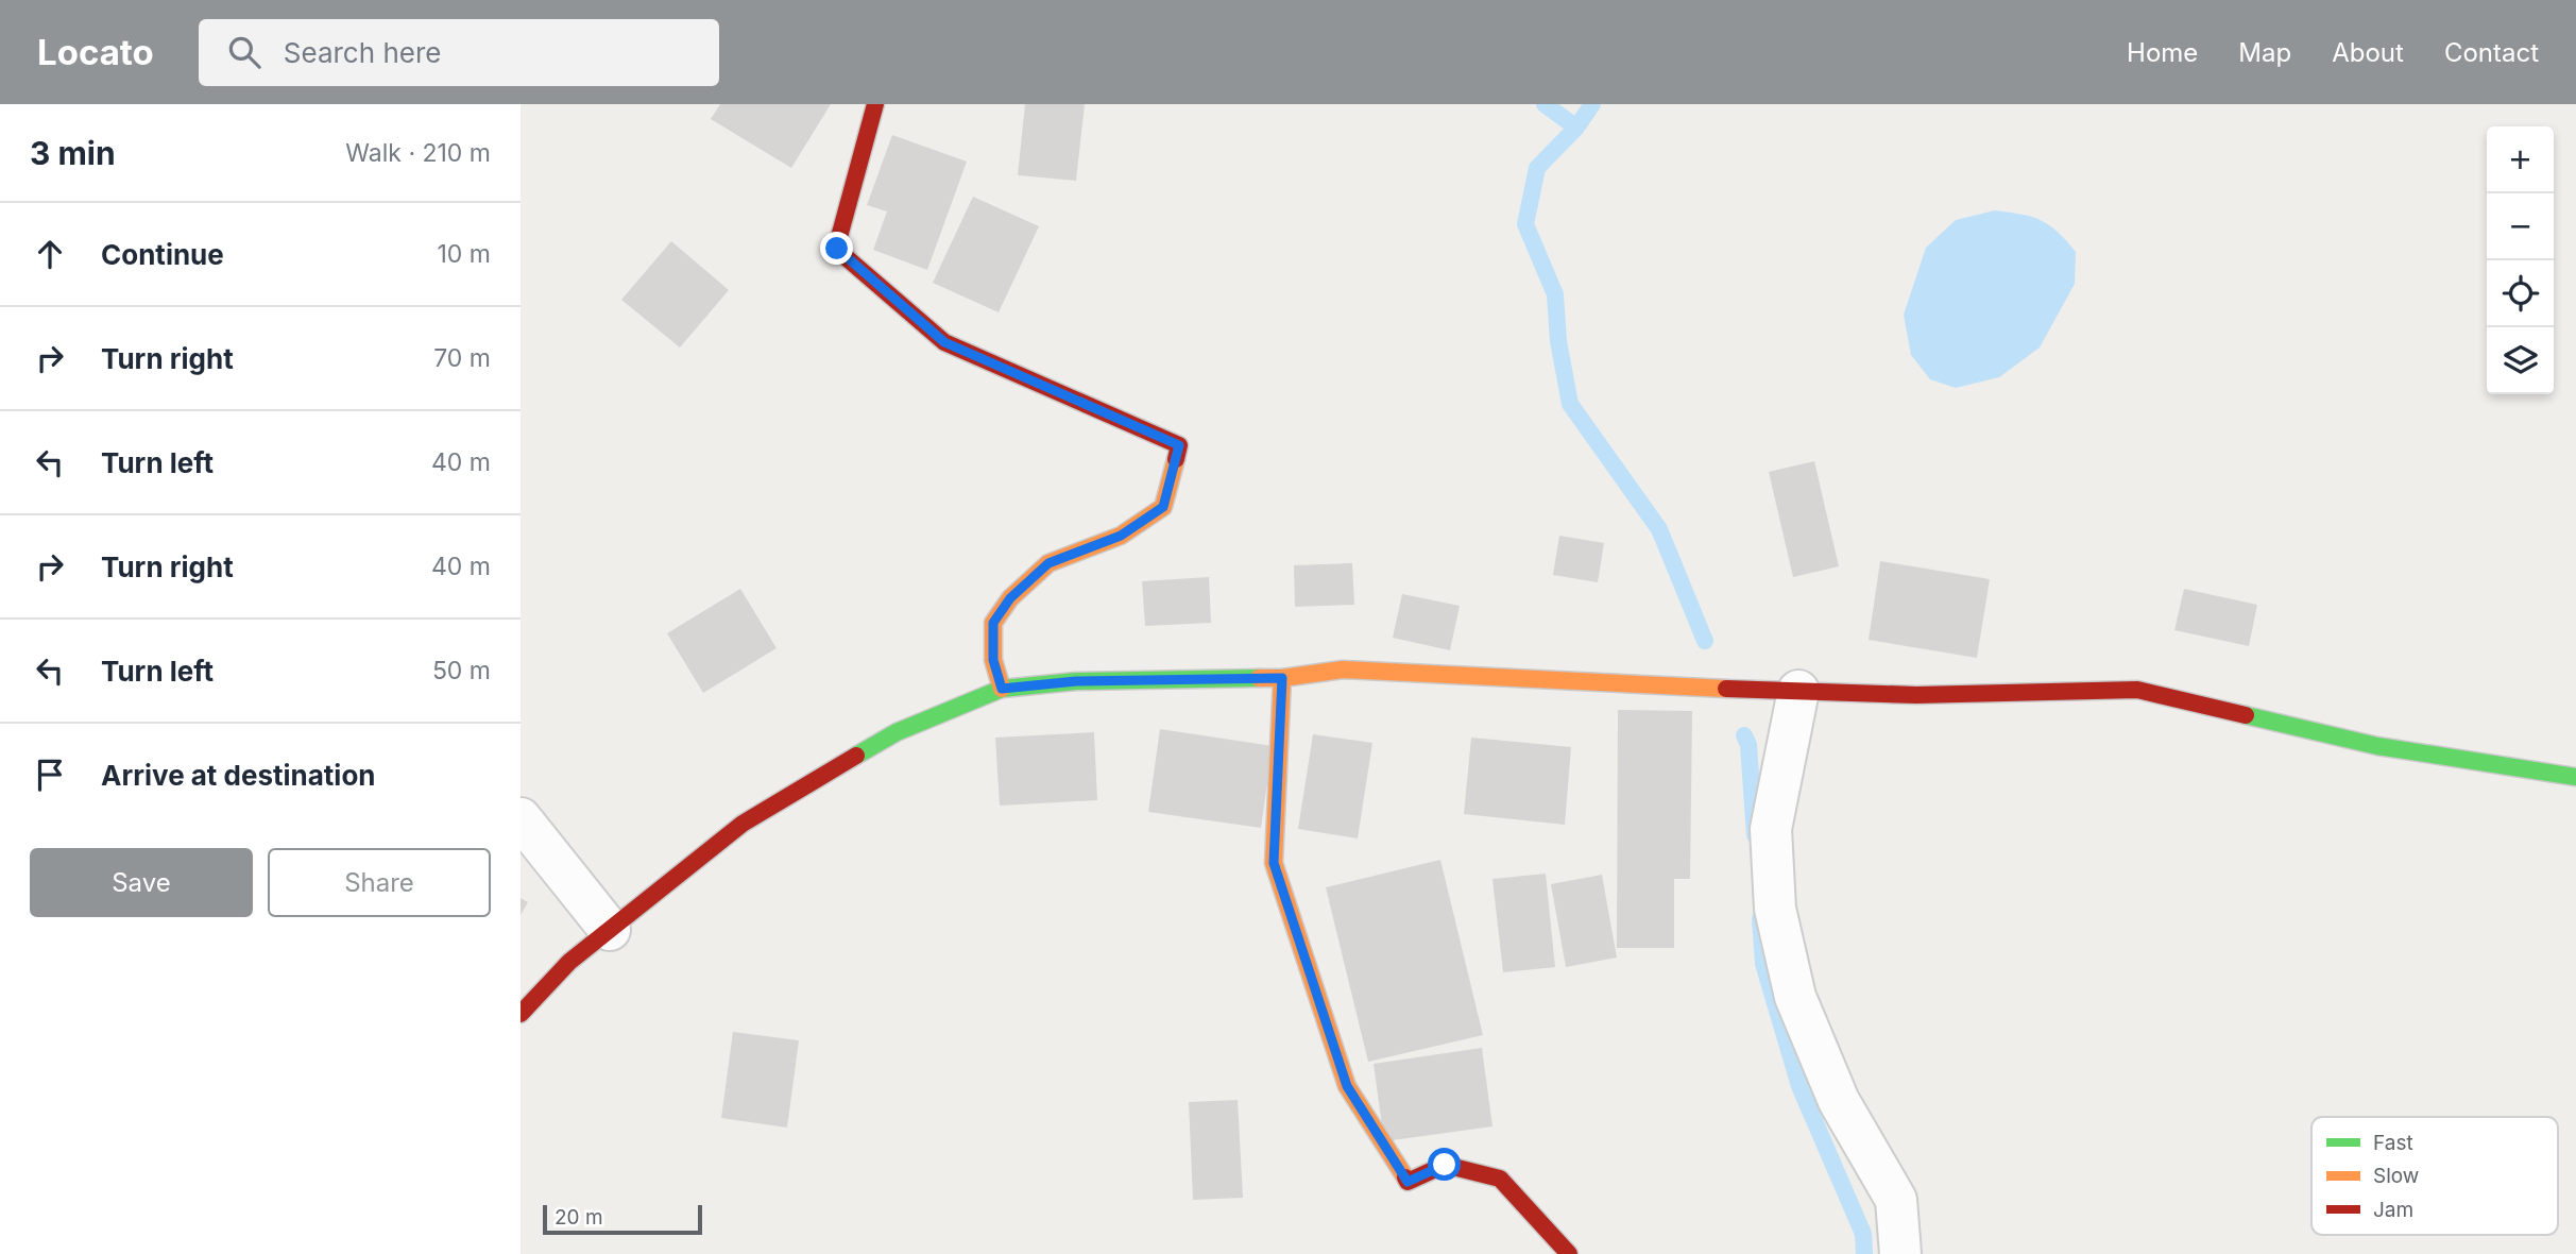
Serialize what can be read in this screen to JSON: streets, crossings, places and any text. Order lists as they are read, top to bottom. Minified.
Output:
{"legend":["Fast","Slow","Jam"],"scale_bar":"20 m","page":{"header":"Locato","search":"Search here","nav":["Home","Map","About","Contact"],"heading":["3 min","Walk · 210 m"],"map_buttons":["+","−"],"list":[["Continue","10 m"],["Turn right","70 m"],["Turn left","40 m"],["Turn right","40 m"],["Turn left","50 m"],"Arrive at destination"],"buttons":["Save","Share"],"scale":"20 m"}}
